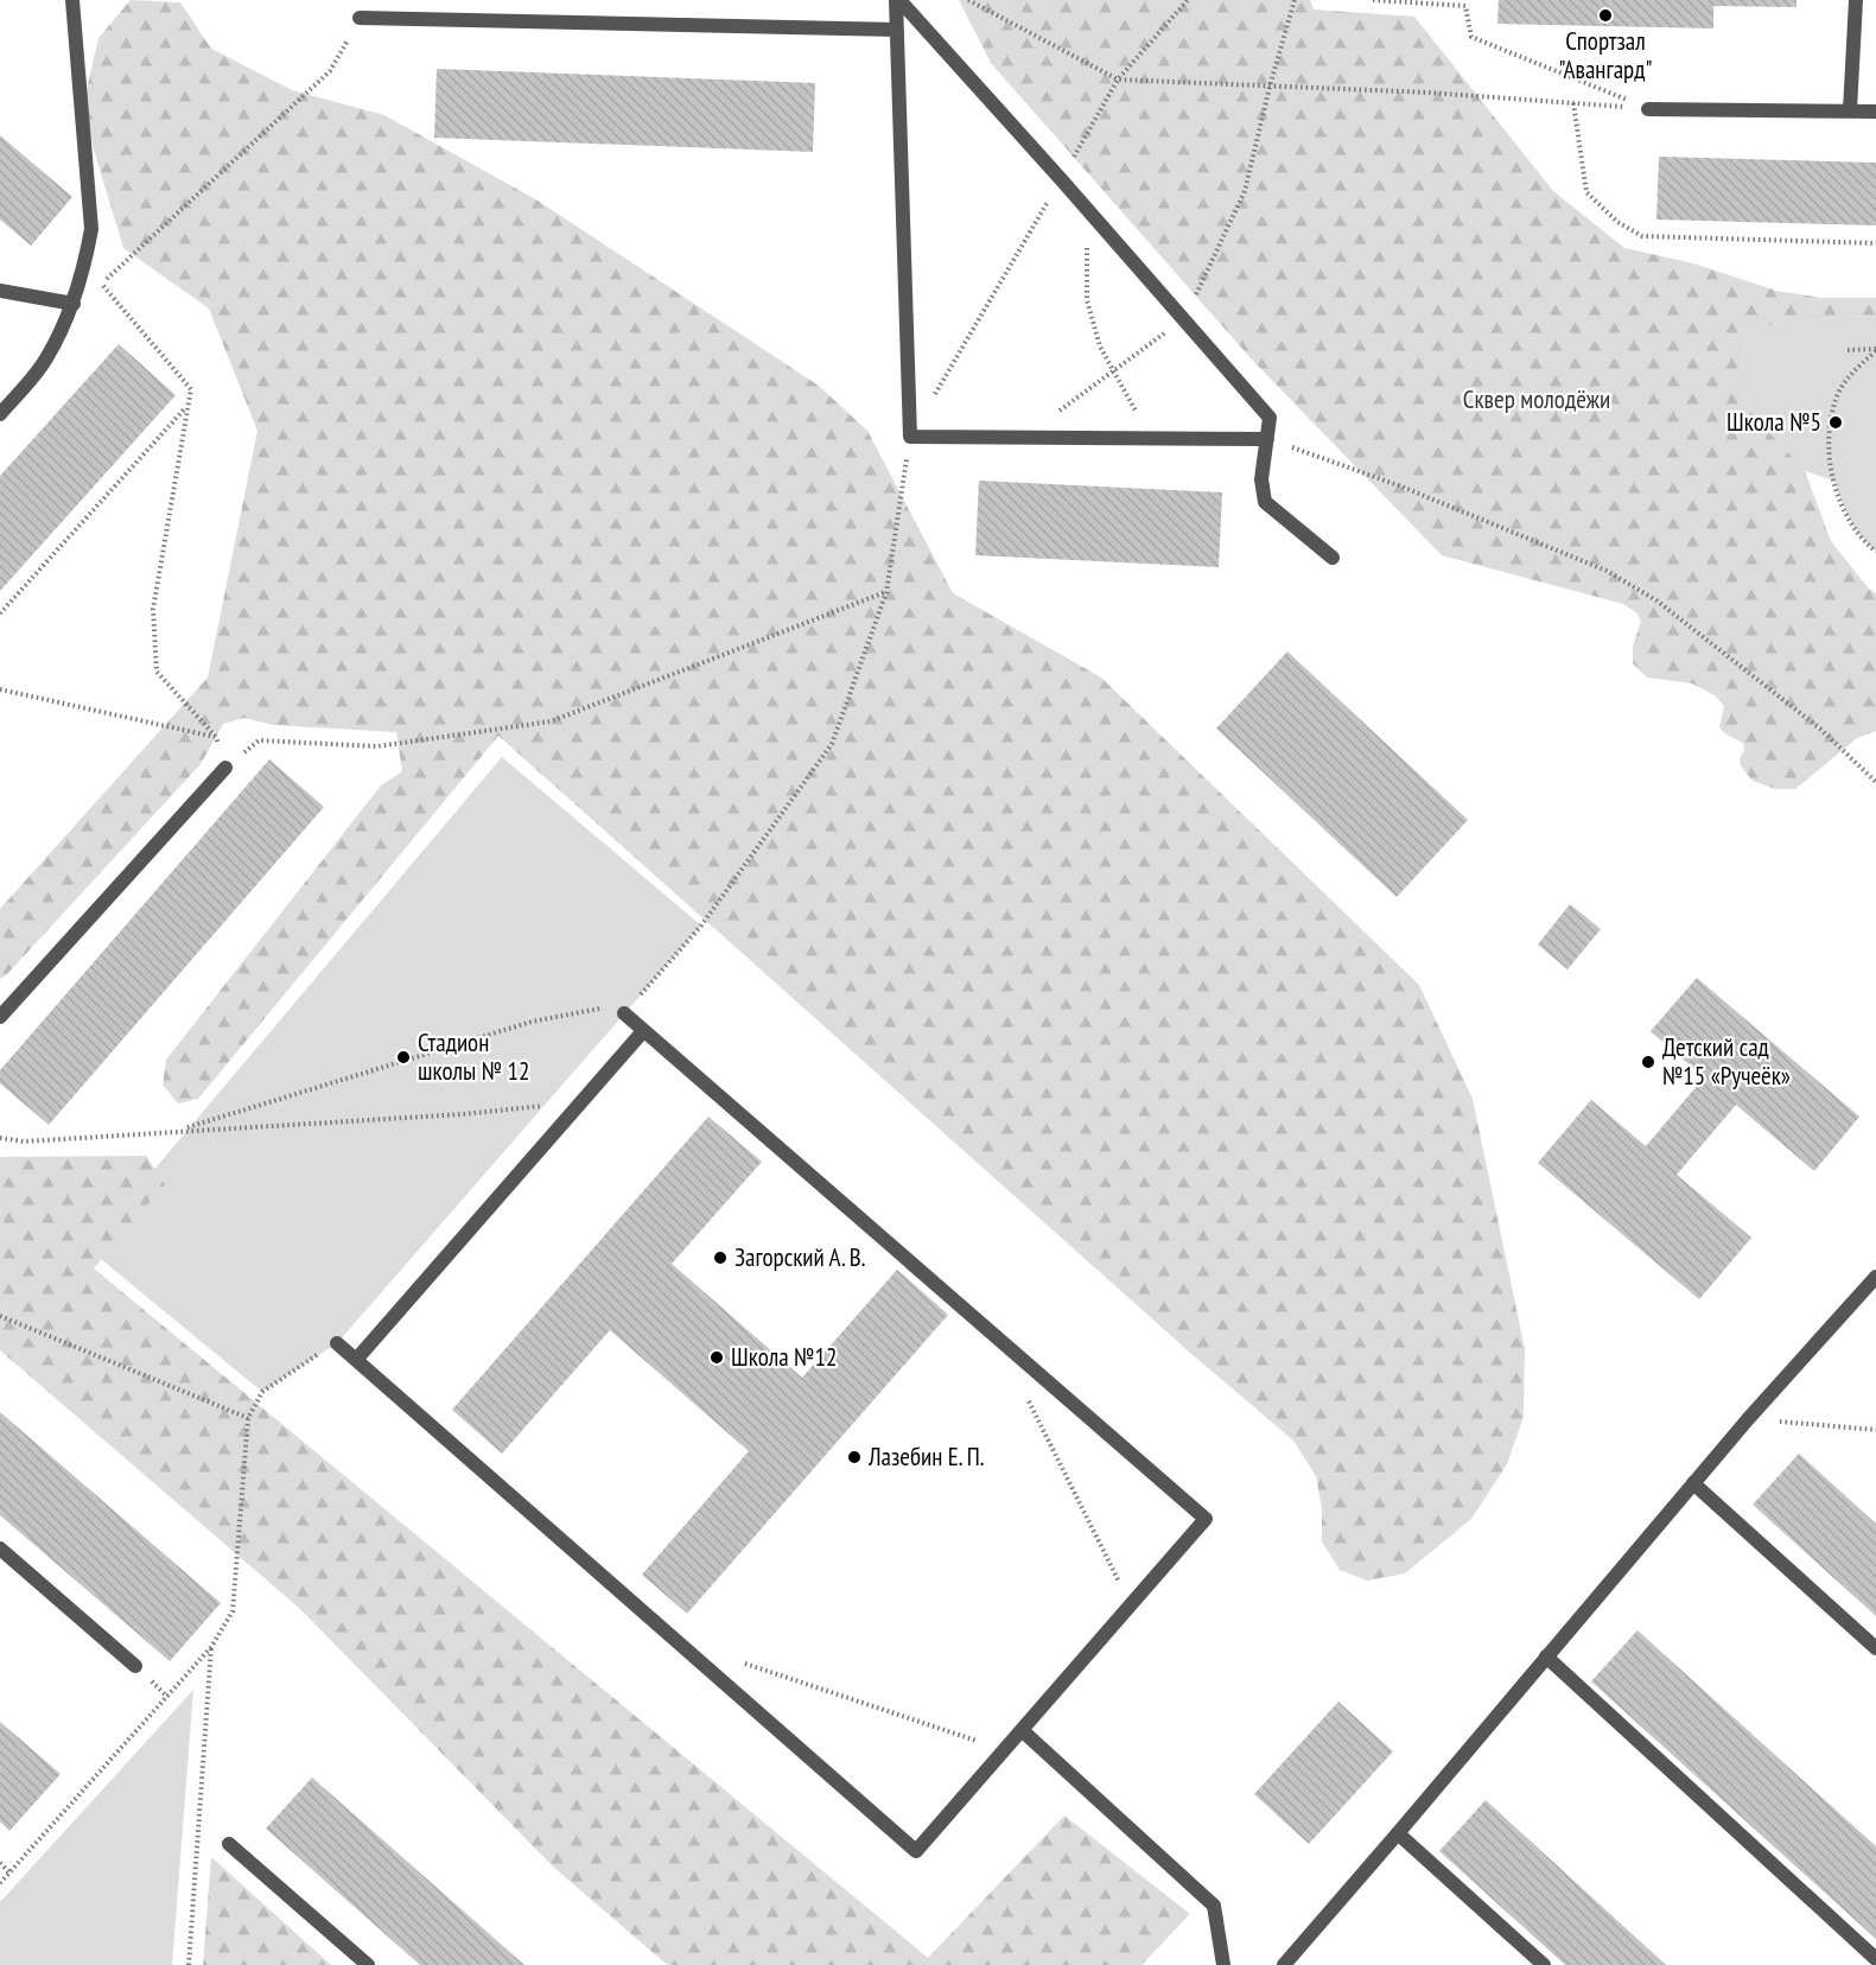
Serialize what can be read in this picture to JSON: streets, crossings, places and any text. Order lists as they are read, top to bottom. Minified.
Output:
{"parks":["Сквер молодёжи"],"places":["Спортзал \"Авангард\"","Школа №5","Стадион школы № 12","Детский сад №15 «Ручеёк»","Загорский А. В.","Школа №12","Лазебин Е. П."]}
